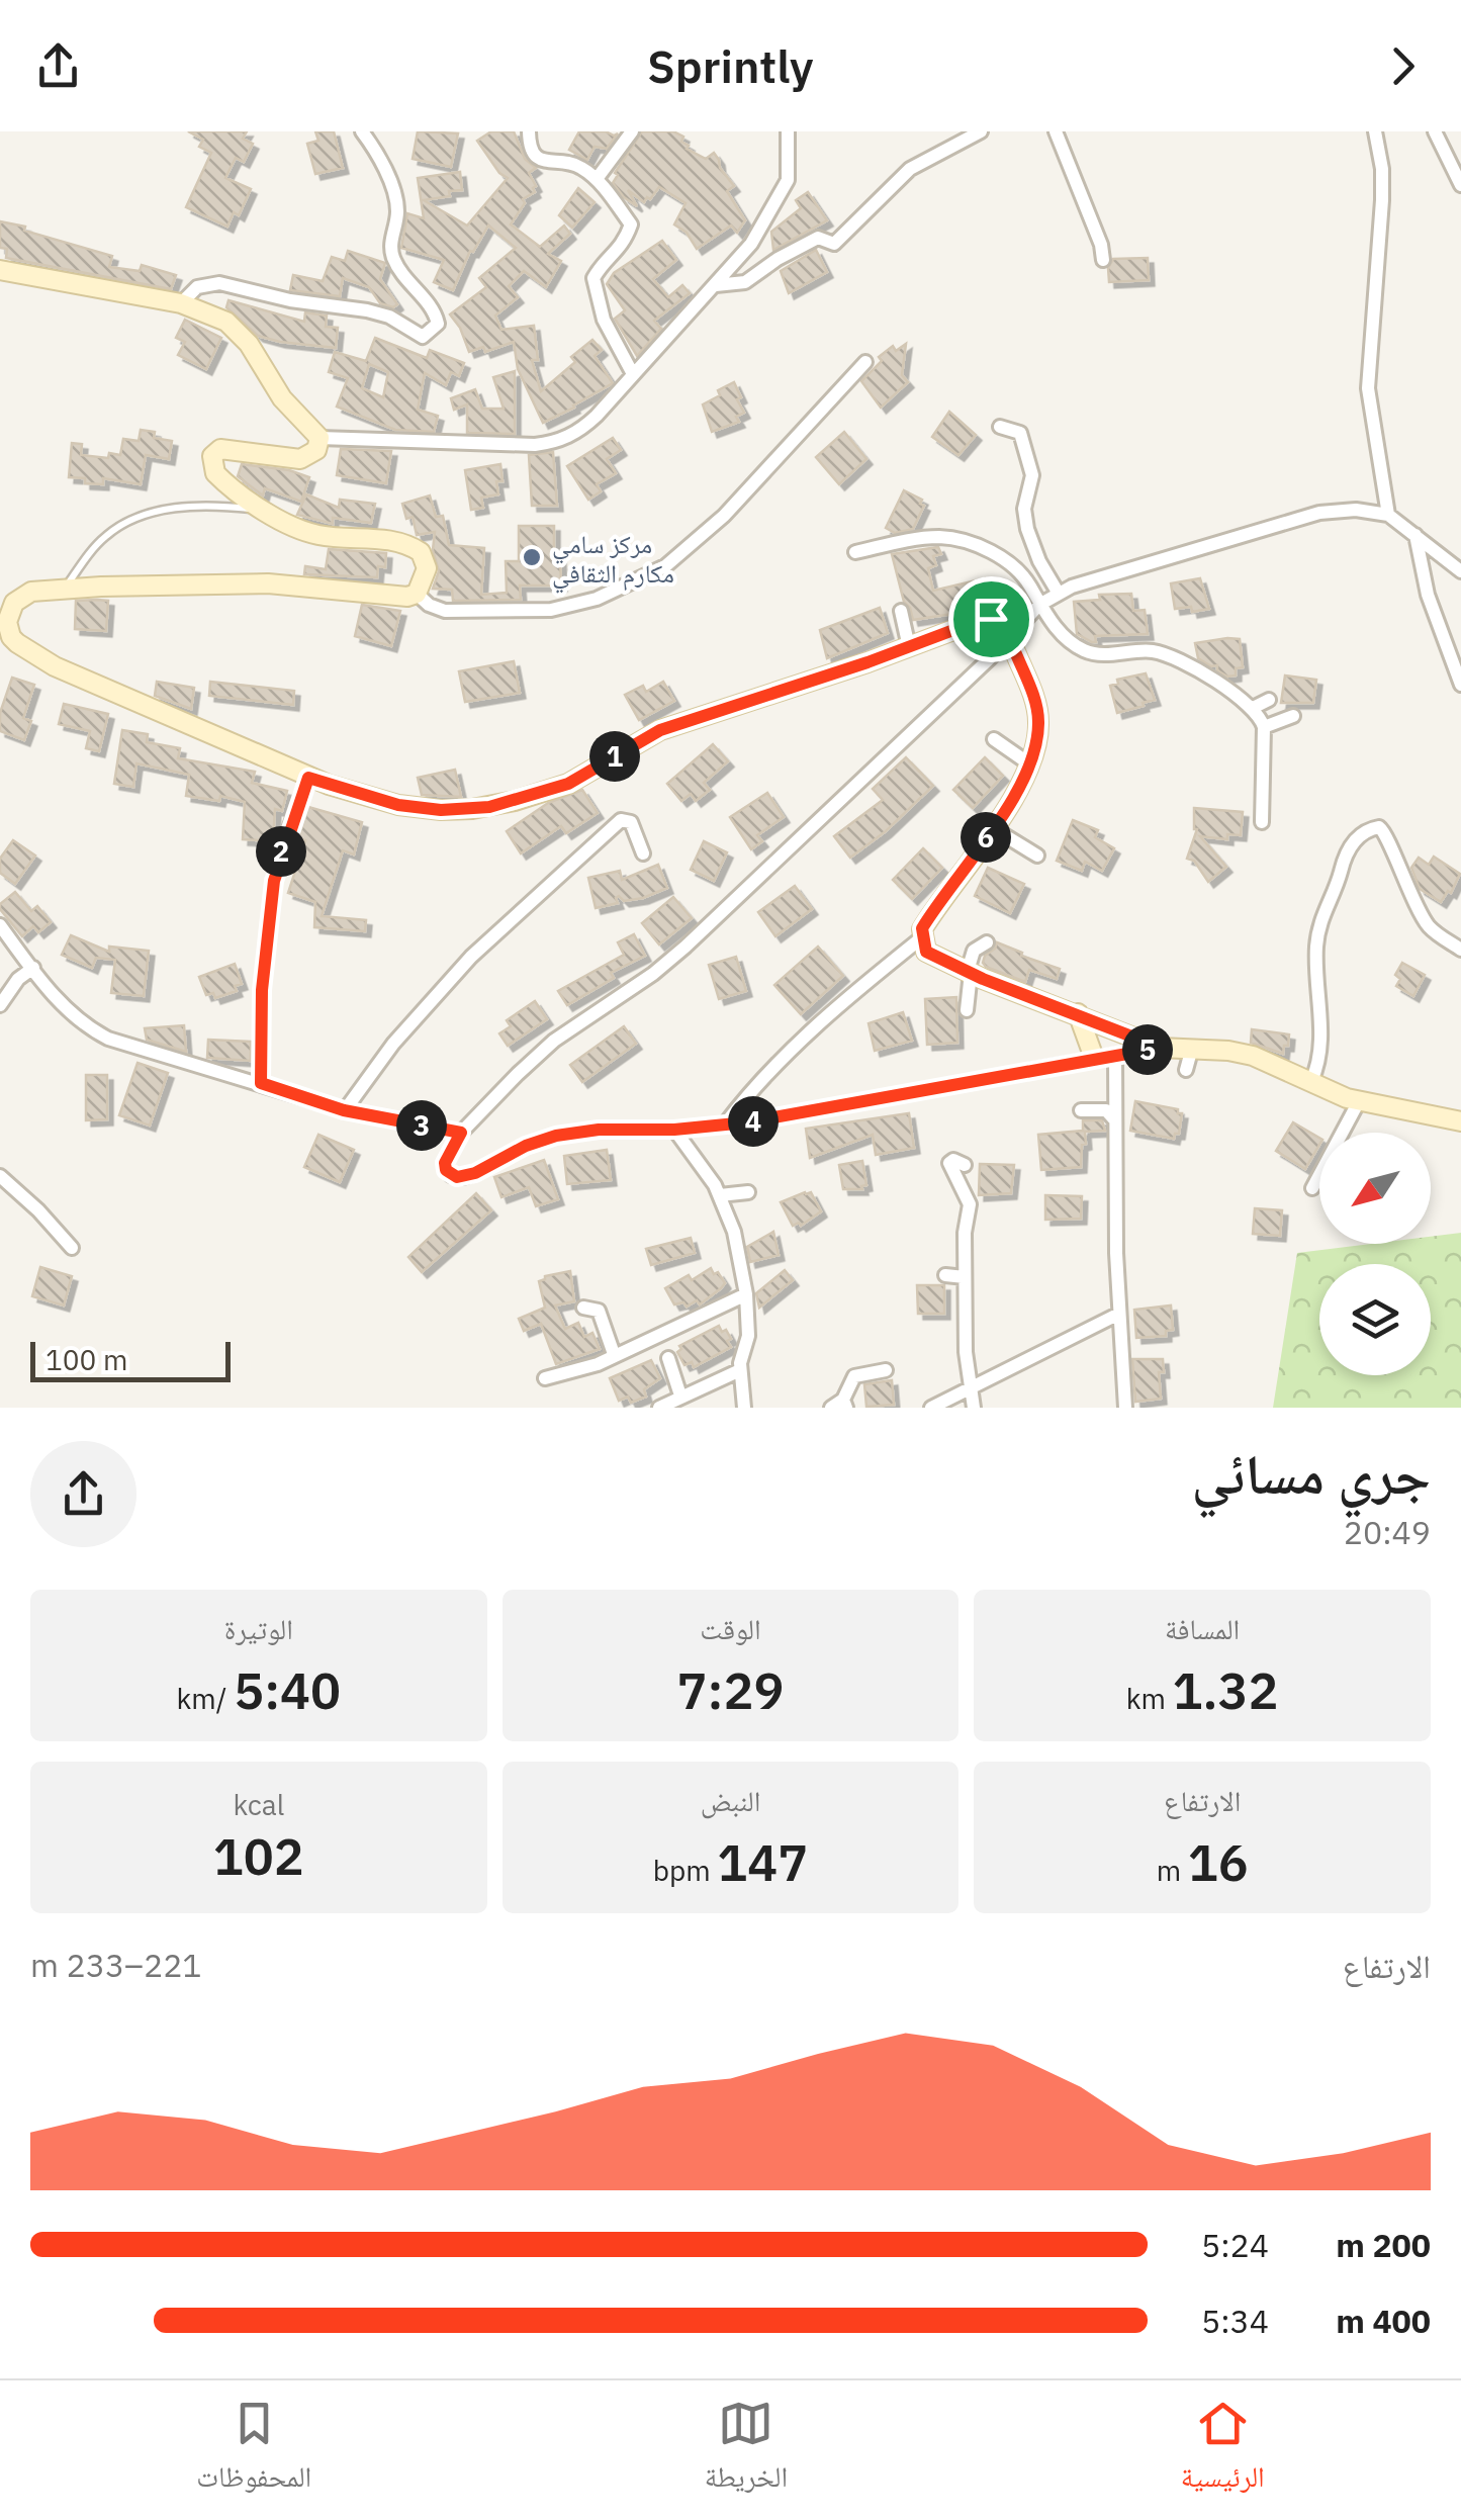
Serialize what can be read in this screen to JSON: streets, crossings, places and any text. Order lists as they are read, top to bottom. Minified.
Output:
{"places":["مركز سامي مكارم الثقافي"],"scale_bar":"100 m","north":"bottom left","page":{"header":"Sprintly","pins":["1","6","2","5","4","3"],"scale":"100 m","heading":["جري مسائي","20:49"],"stats":[["المسافة","1.32 km"],["الوقت","7:29"],["الوتيرة","5:40 /km"],["الارتفاع","16 m"],["النبض","147 bpm"],["kcal","102"]],"chart":["الارتفاع","221–233 m"],"list":[{"name":"200 m","note":"5:24"},{"name":"400 m","note":"5:34"}],"tabs":["الرئيسية","الخريطة","المحفوظات"]}}
